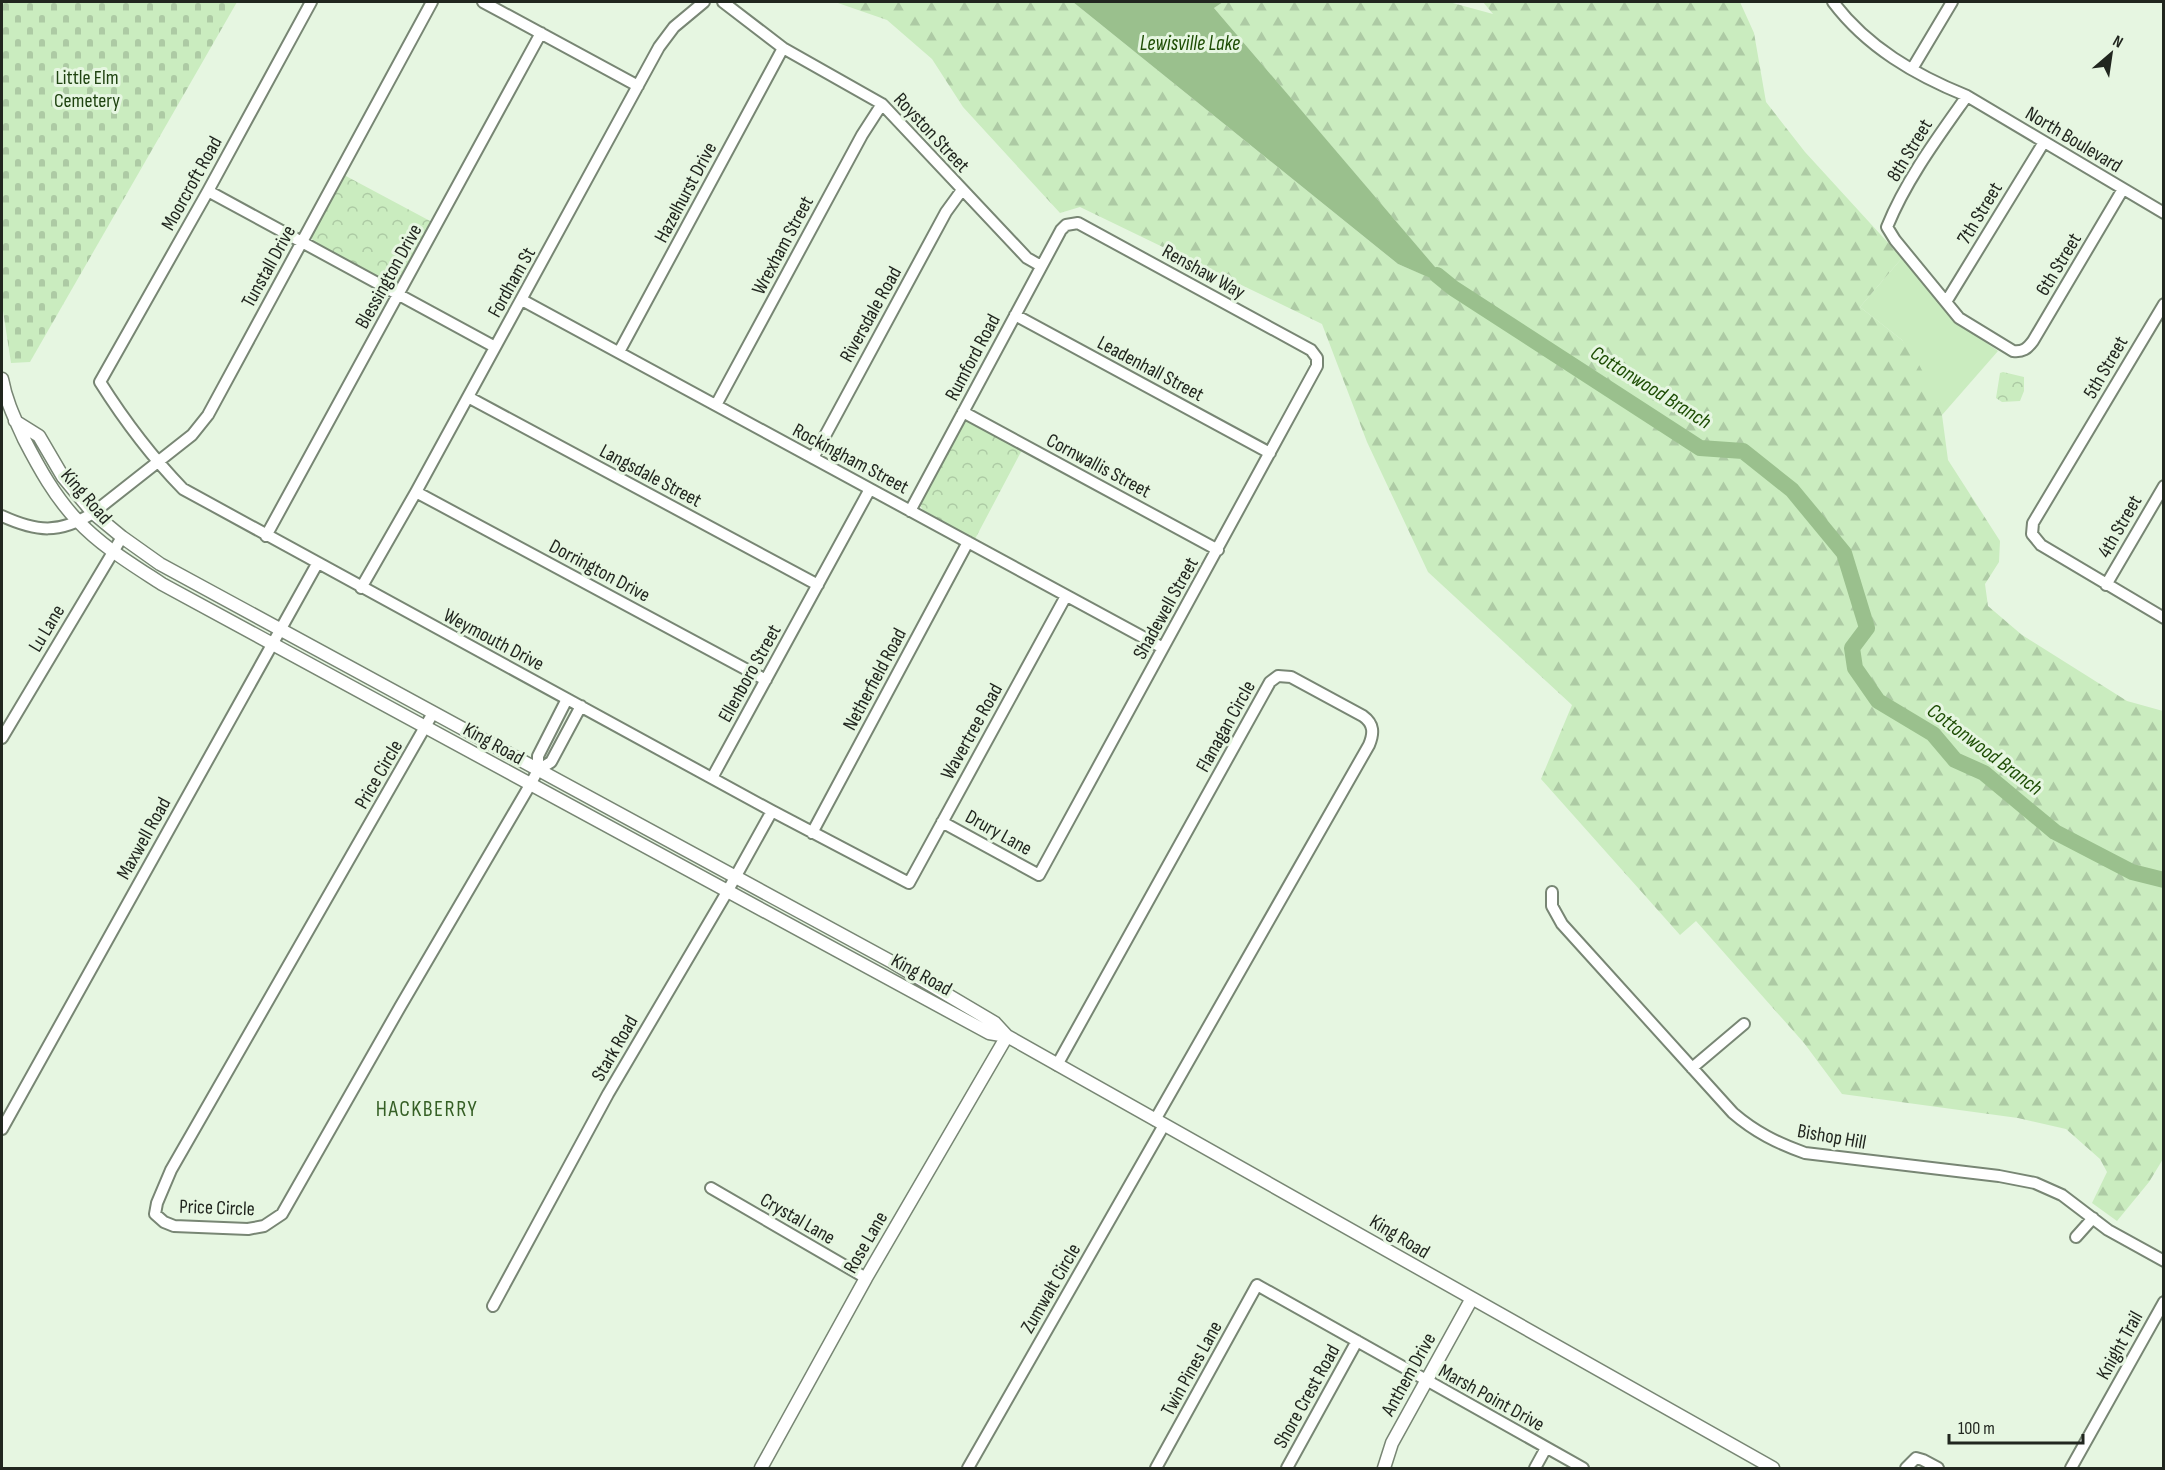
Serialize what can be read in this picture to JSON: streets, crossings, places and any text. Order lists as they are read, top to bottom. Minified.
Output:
{"streets":{"street":["Royston Street","North Boulevard","8th Street","Moorcroft Road","Hazelhurst Drive","7th Street","Wrexham Street","6th Street","Tunstall Drive","Renshaw Way","Blessington Drive","Fordham St","Riversdale Road","Rumford Road","5th Street","Leadenhall Street","Rockingham Street","Cornwallis Street","Langsdale Street","King Road","4th Street","Dorrington Drive","Shadewell Street","Lu Lane","Weymouth Drive","Ellenboro Street","Netherfield Road","Flanagan Circle","Wavertree Road","Price Circle","Drury Lane","Maxwell Road","Stark Road","Bishop Hill","Crystal Lane","Rose Lane","Zumwalt Circle","Knight Trail","Twin Pines Lane","Anthem Drive","Shore Crest Road","Marsh Point Drive"]},"crossings":[["Royston Street","Hazelhurst Drive"],["Royston Street","Wrexham Street"],["Royston Street","Riversdale Road"],["Royston Street","Rumford Road"],["North Boulevard","8th Street"],["North Boulevard","7th Street"],["North Boulevard","6th Street"],["8th Street","7th Street"],["8th Street","6th Street"],["Moorcroft Road","Weymouth Drive"],["Hazelhurst Drive","Rockingham Street"],["7th Street","6th Street"],["Wrexham Street","Rockingham Street"],["Tunstall Drive","King Road"],["Tunstall Drive","Weymouth Drive"],["Renshaw Way","Rumford Road"],["Renshaw Way","Shadewell Street"],["Blessington Drive","Weymouth Drive"],["Fordham St","Rockingham Street"],["Fordham St","Langsdale Street"],["Fordham St","Dorrington Drive"],["Fordham St","Weymouth Drive"],["Riversdale Road","Rockingham Street"],["Rumford Road","Leadenhall Street"],["Rumford Road","Rockingham Street"],["Rumford Road","Cornwallis Street"],["5th Street","4th Street"],["Leadenhall Street","Shadewell Street"],["Rockingham Street","Shadewell Street"],["Rockingham Street","Ellenboro Street"],["Rockingham Street","Netherfield Road"],["Rockingham Street","Wavertree Road"],["Cornwallis Street","Shadewell Street"],["Langsdale Street","Ellenboro Street"],["King Road","Lu Lane"],["King Road","Flanagan Circle"],["King Road","Price Circle"],["King Road","Maxwell Road"],["King Road","Stark Road"],["King Road","Rose Lane"],["King Road","Zumwalt Circle"],["King Road","Anthem Drive"],["Dorrington Drive","Ellenboro Street"],["Shadewell Street","Drury Lane"],["Weymouth Drive","Ellenboro Street"],["Weymouth Drive","Netherfield Road"],["Weymouth Drive","Wavertree Road"],["Weymouth Drive","Maxwell Road"],["Weymouth Drive","Stark Road"],["Flanagan Circle","Zumwalt Circle"],["Wavertree Road","Drury Lane"],["Crystal Lane","Rose Lane"],["Twin Pines Lane","Marsh Point Drive"],["Anthem Drive","Marsh Point Drive"],["Shore Crest Road","Marsh Point Drive"]],"districts":["HACKBERRY"],"water":["Lewisville Lake","Cottonwood Branch"],"parks":["Little Elm Cemetery"],"scale_bar":"100 m","north":"top right"}
